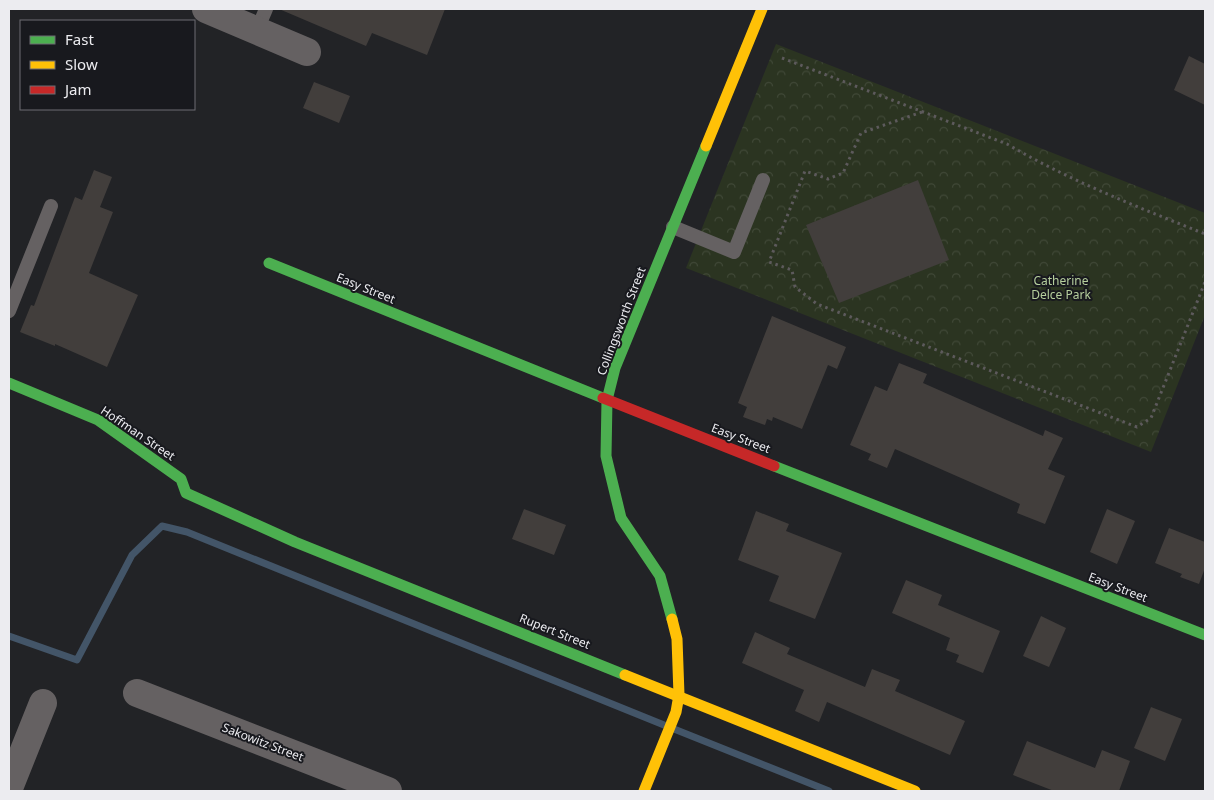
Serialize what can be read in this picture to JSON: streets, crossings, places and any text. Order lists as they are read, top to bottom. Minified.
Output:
{"streets":{"street":["Easy Street","Collingsworth Street","Hoffman Street","Rupert Street","Sakowitz Street"]},"crossings":[["Easy Street","Collingsworth Street"],["Collingsworth Street","Rupert Street"],["Hoffman Street","Rupert Street"]],"parks":["Catherine Delce Park"],"legend":["Fast","Slow","Jam"]}
